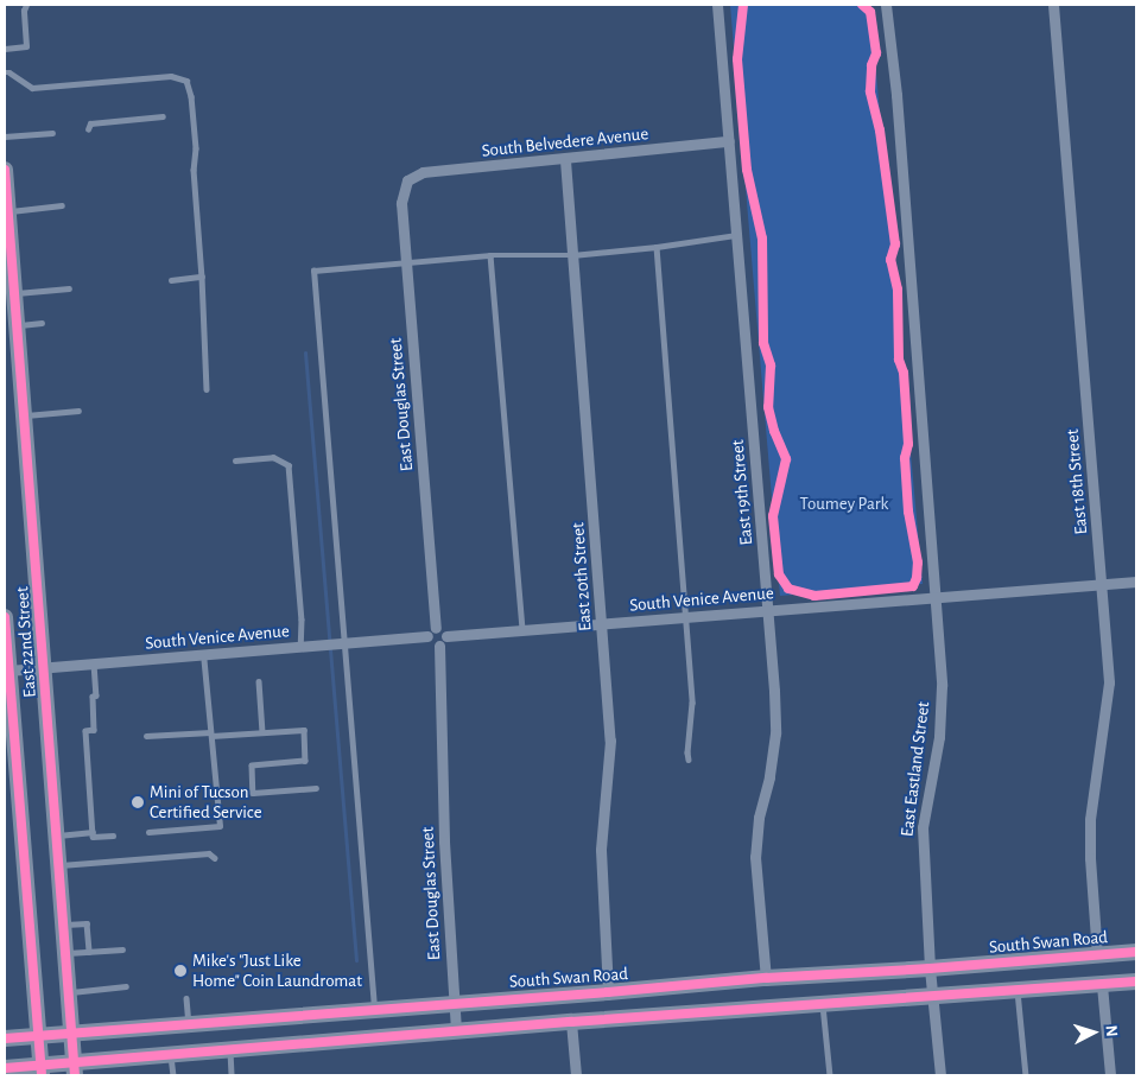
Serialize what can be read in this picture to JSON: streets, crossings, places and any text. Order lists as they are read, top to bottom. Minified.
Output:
{"streets":{"main road":["East 22nd Street","South Swan Road"],"street":["South Belvedere Avenue","East Douglas Street","East 18th Street","East 19th Street","East 20th Street","South Venice Avenue","East Eastland Street"]},"crossings":[["South Belvedere Avenue","East Douglas Street"],["South Belvedere Avenue","East 19th Street"],["South Belvedere Avenue","East 20th Street"],["East Douglas Street","South Venice Avenue"],["East Douglas Street","South Swan Road"],["East 18th Street","South Venice Avenue"],["East 18th Street","South Swan Road"],["East 19th Street","South Venice Avenue"],["East 19th Street","South Swan Road"],["East 20th Street","South Venice Avenue"],["East 20th Street","South Swan Road"],["South Venice Avenue","East 22nd Street"],["South Venice Avenue","East Eastland Street"],["East 22nd Street","South Swan Road"],["East Eastland Street","South Swan Road"]],"parks":["Toumey Park"],"places":["Mini of Tucson Certified Service","Mike's \"Just Like Home\" Coin Laundromat"],"north":"right"}
